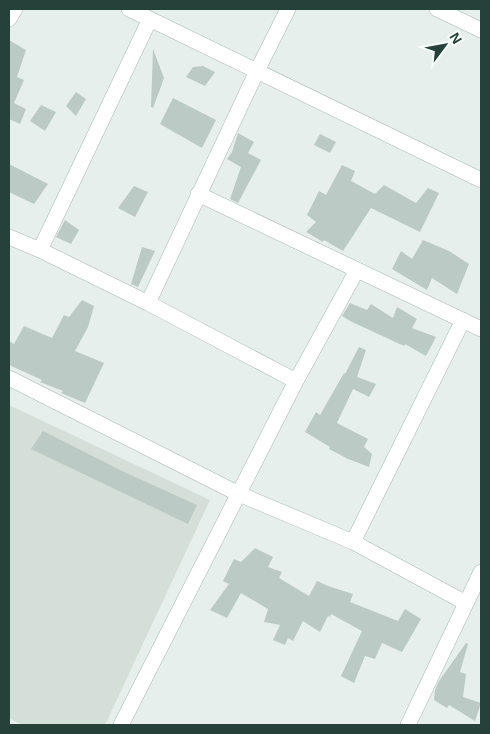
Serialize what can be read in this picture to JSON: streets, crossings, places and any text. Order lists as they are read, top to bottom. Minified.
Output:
{"north":"top right"}
